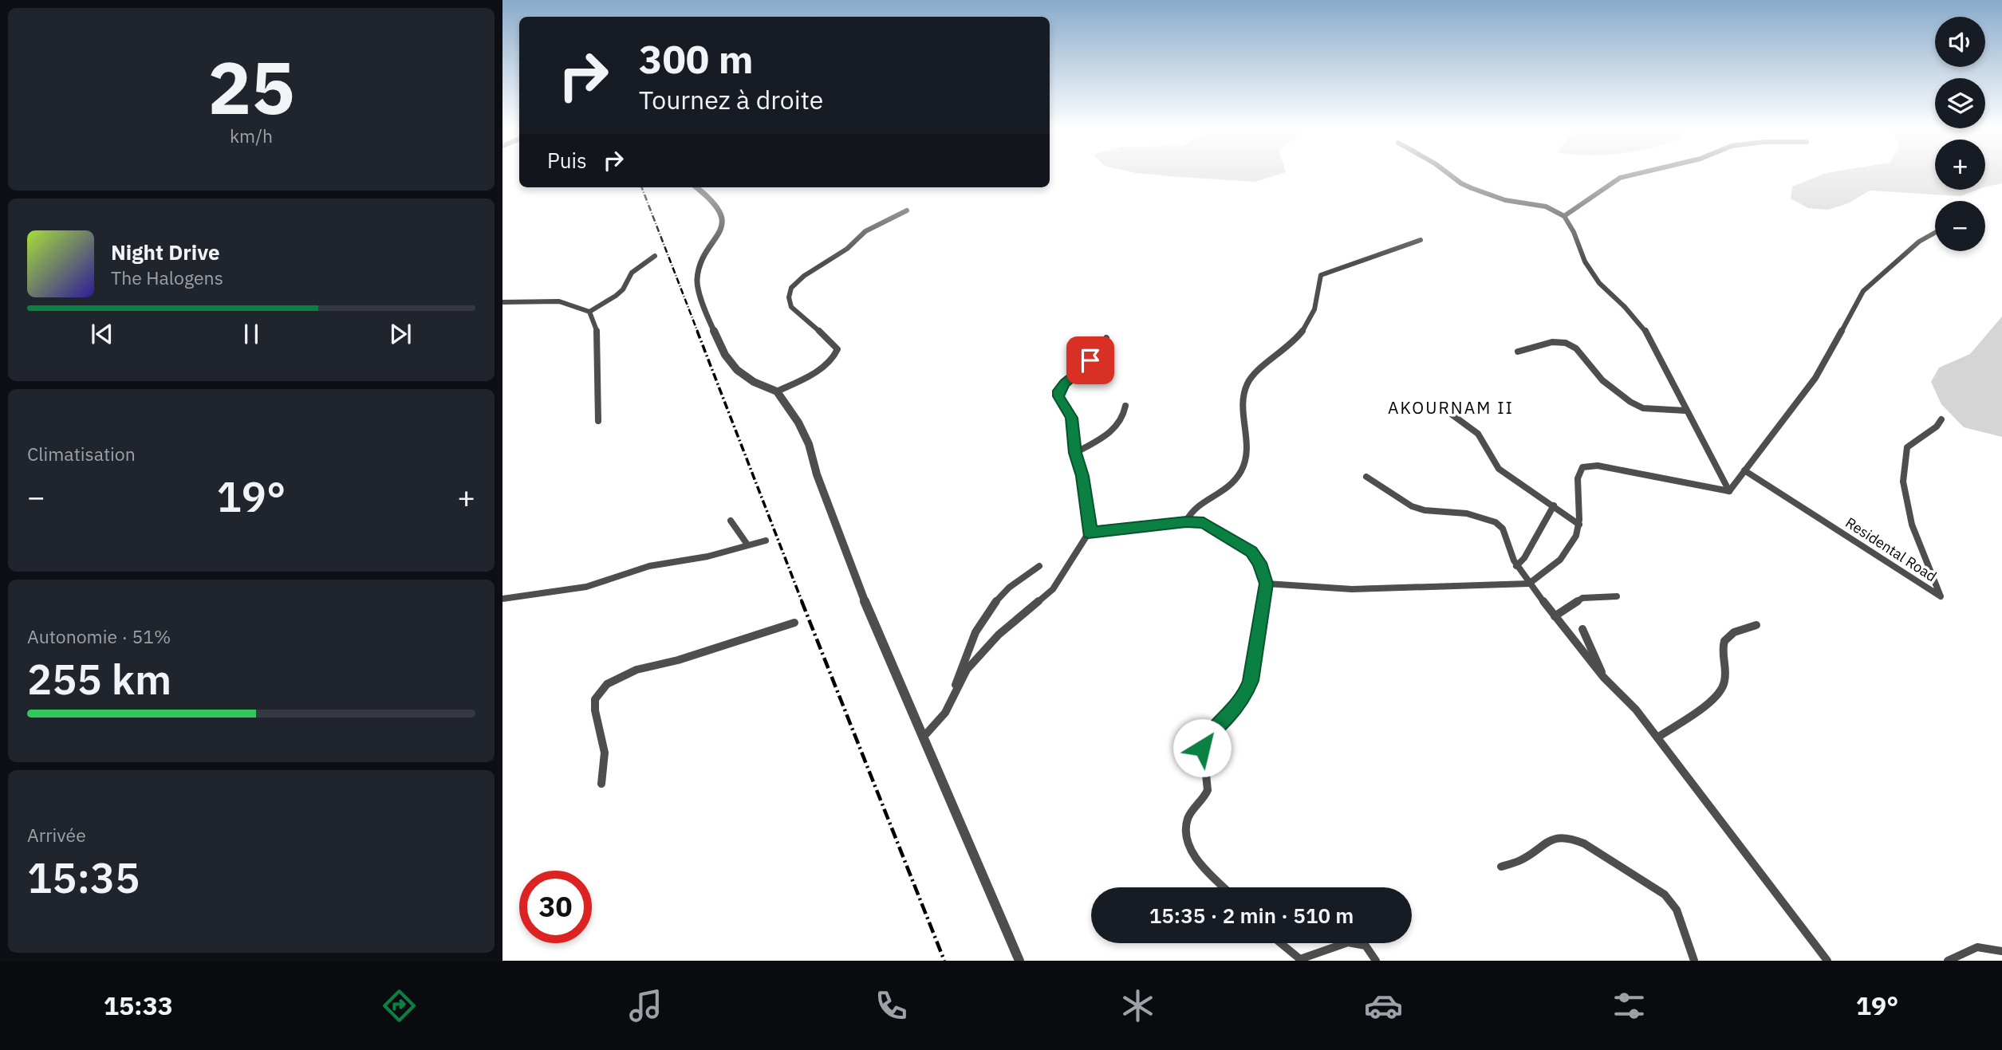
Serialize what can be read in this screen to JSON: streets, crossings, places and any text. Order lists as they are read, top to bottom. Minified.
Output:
{"streets":{"street":["Residental Road"]},"districts":["AKOURNAM II"],"page":{"tile":[["25","km/h"],"Climatisation",["Autonomie · 51%","255 km"],["Arrivée","15:35"]],"map_buttons":["+","−"],"turn":["300 m","Tournez à droite"],"then":"Puis","song":["Night Drive","The Halogens"],"heat":["−","19°","+"],"limit":"30","trip":"15:35 · 2 min · 510 m","tabs":["15:33","19°"]}}
